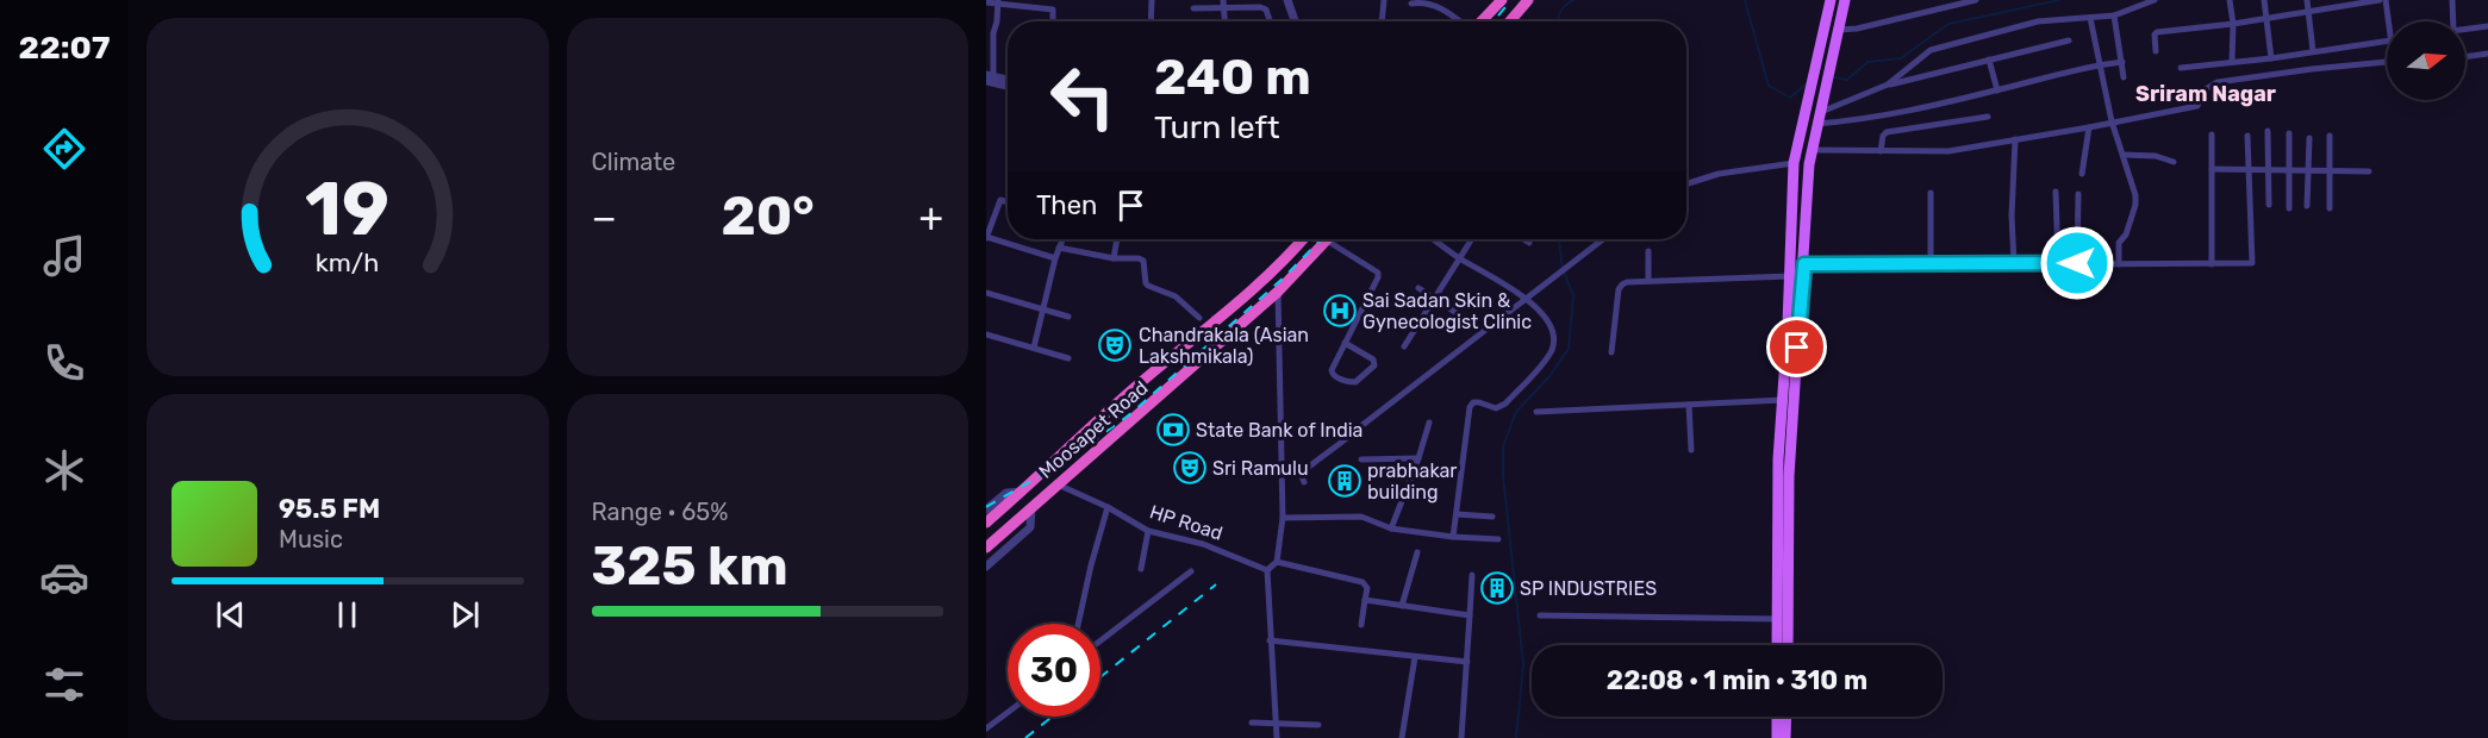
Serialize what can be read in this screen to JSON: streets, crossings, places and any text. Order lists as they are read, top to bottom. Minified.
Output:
{"streets":{"highway":["Moosapet Road"],"street":["HP Road"]},"crossings":[["Moosapet Road","HP Road"]],"districts":["Sriram Nagar"],"places":{"hospital":["Sai Sadan Skin & Gynecologist Clinic"],"theatre":["Chandrakala (Asian Lakshmikala)","Sri Ramulu"],"bank":["State Bank of India"],"building":["prabhakar building","SP INDUSTRIES"]},"north":"right","page":{"tabs":"22:07","tile":["Climate",["Range · 65%","325 km"]],"turn":["240 m","Turn left"],"then":"Then","heat":["−","20°","+"],"song":["95.5 FM","Music"],"limit":"30","trip":"22:08 · 1 min · 310 m","gauge":["19","km/h"]}}
